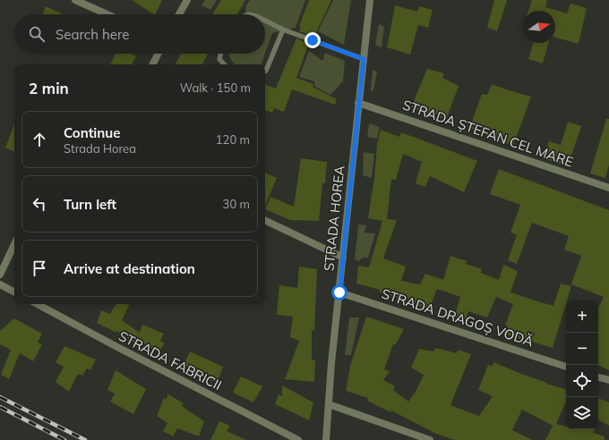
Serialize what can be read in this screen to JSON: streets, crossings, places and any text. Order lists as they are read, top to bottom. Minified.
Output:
{"streets":{"street":["STRADA ȘTEFAN CEL MARE","STRADA HOREA","STRADA DRAGOȘ VODĂ","STRADA FABRICII"]},"crossings":[["STRADA ȘTEFAN CEL MARE","STRADA HOREA"],["STRADA HOREA","STRADA DRAGOȘ VODĂ"]],"north":"right","page":{"search":"Search here","heading":["2 min","Walk · 150 m"],"list":[["Continue","Strada Horea","120 m"],["Turn left","30 m"],"Arrive at destination"],"map_buttons":["+","−"]}}
